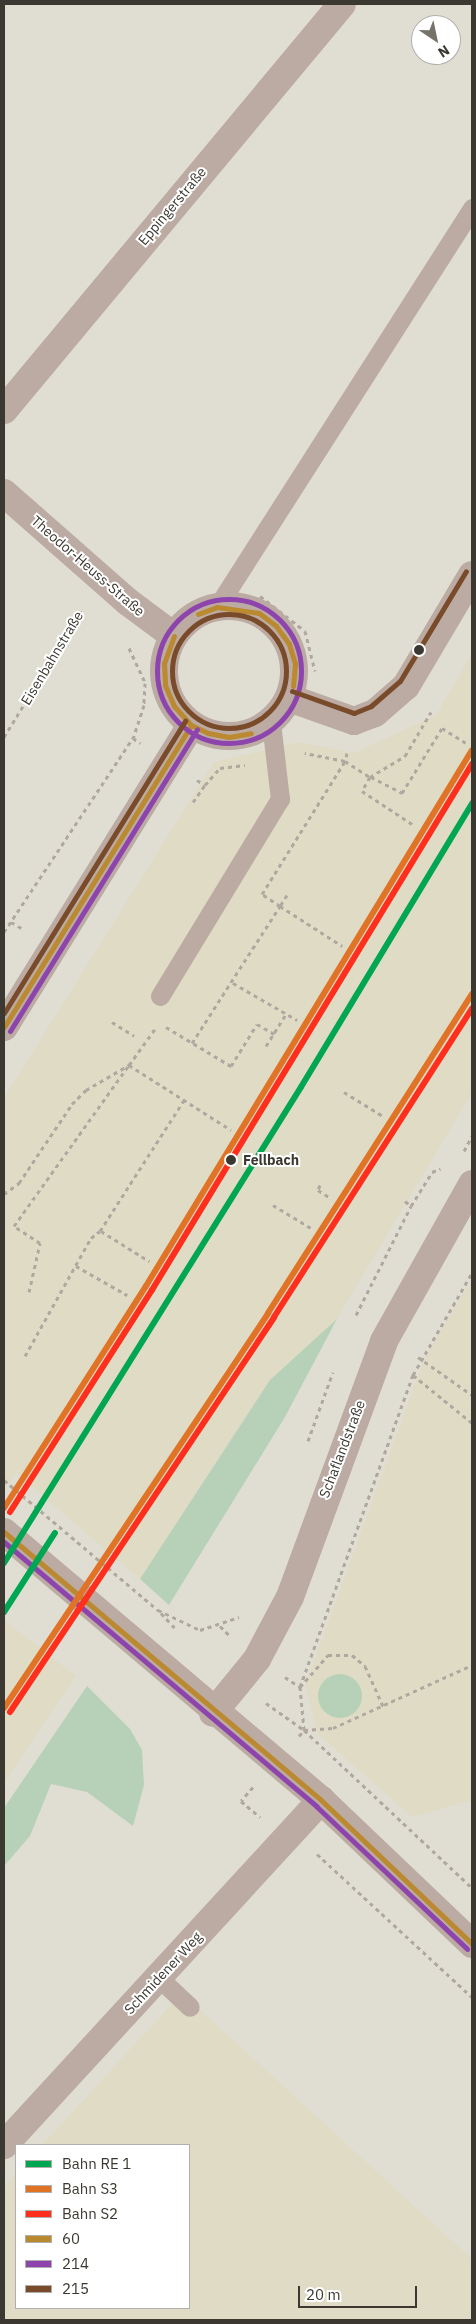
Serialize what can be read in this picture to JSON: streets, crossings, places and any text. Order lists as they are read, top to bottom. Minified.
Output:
{"streets":{"street":["Eppingerstraße","Theodor-Heuss-Straße","Schaflandstraße","Schmidener Weg"],"path":["Eisenbahnstraße"]},"places":["Fellbach"],"lines":["transit line 215","transit line 214","transit line 60","rail line S3","rail line S2"],"legend":["Bahn RE 1","Bahn S3","Bahn S2","60","214","215"],"scale_bar":"20 m","north":"bottom right"}
